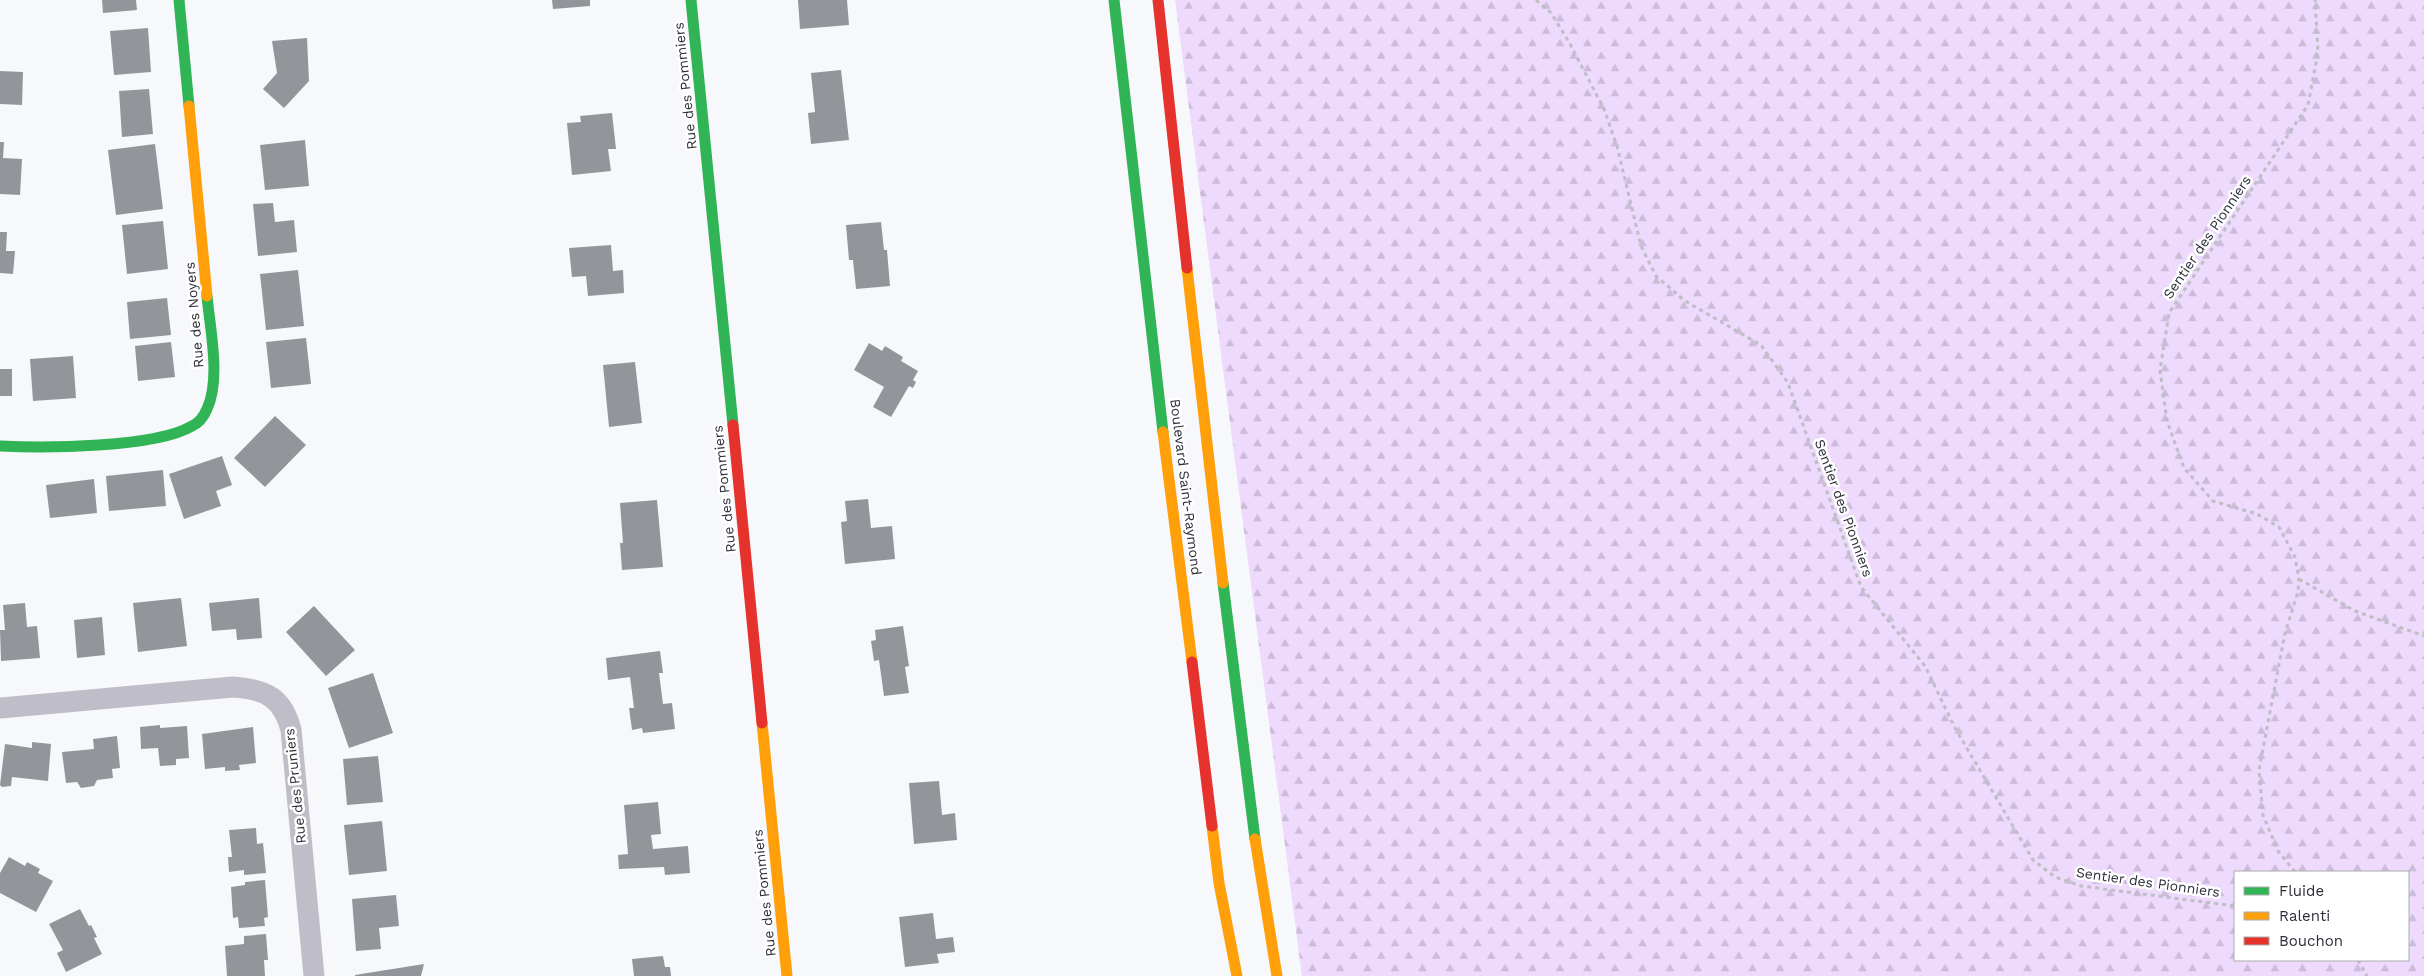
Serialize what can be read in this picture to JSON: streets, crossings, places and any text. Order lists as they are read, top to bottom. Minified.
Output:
{"streets":{"main road":["Rue des Pommiers","Rue des Noyers","Boulevard Saint-Raymond"],"street":["Rue des Pruniers"],"path":["Sentier des Pionniers"]},"legend":["Fluide","Ralenti","Bouchon"]}
